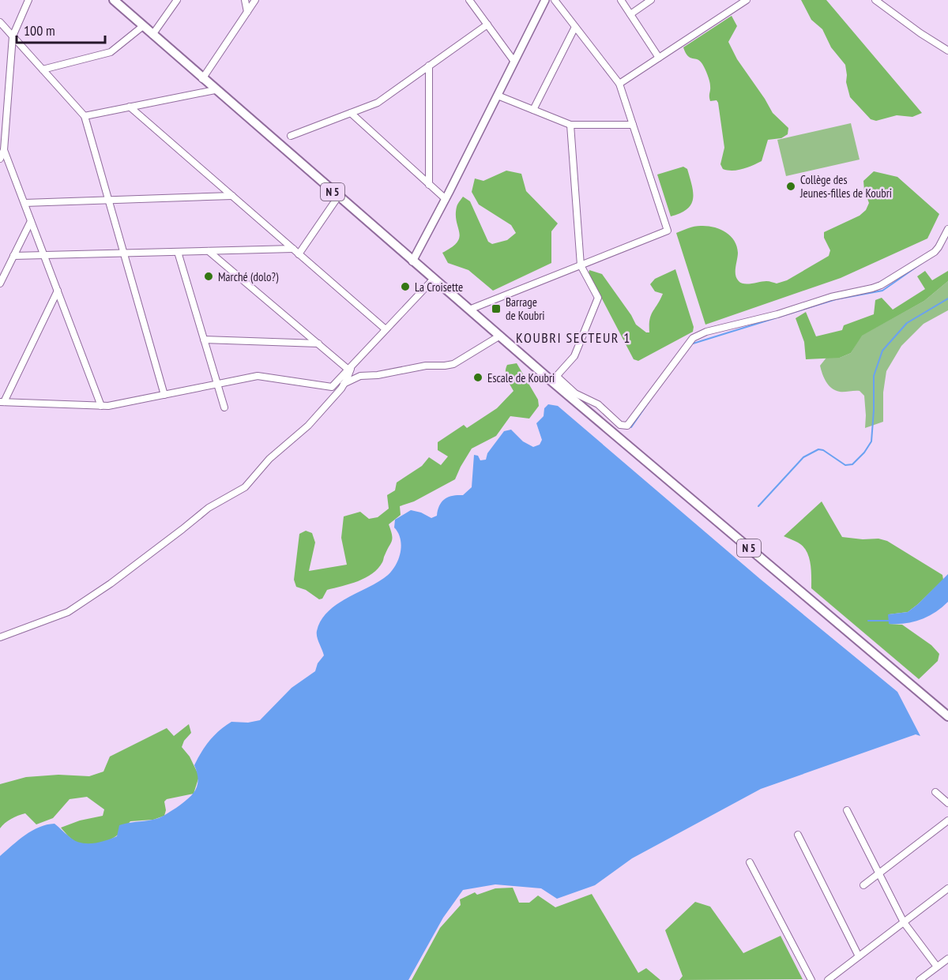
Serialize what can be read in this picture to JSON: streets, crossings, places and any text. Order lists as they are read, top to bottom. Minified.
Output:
{"streets":{"highway":["N 5"]},"districts":["KOUBRI SECTEUR 1"],"places":{"other":["Collège des Jeunes-filles de Koubri","Marché (dolo?)","La Croisette","Escale de Koubri"],"transit":["Barrage de Koubri"]},"scale_bar":"100 m"}
